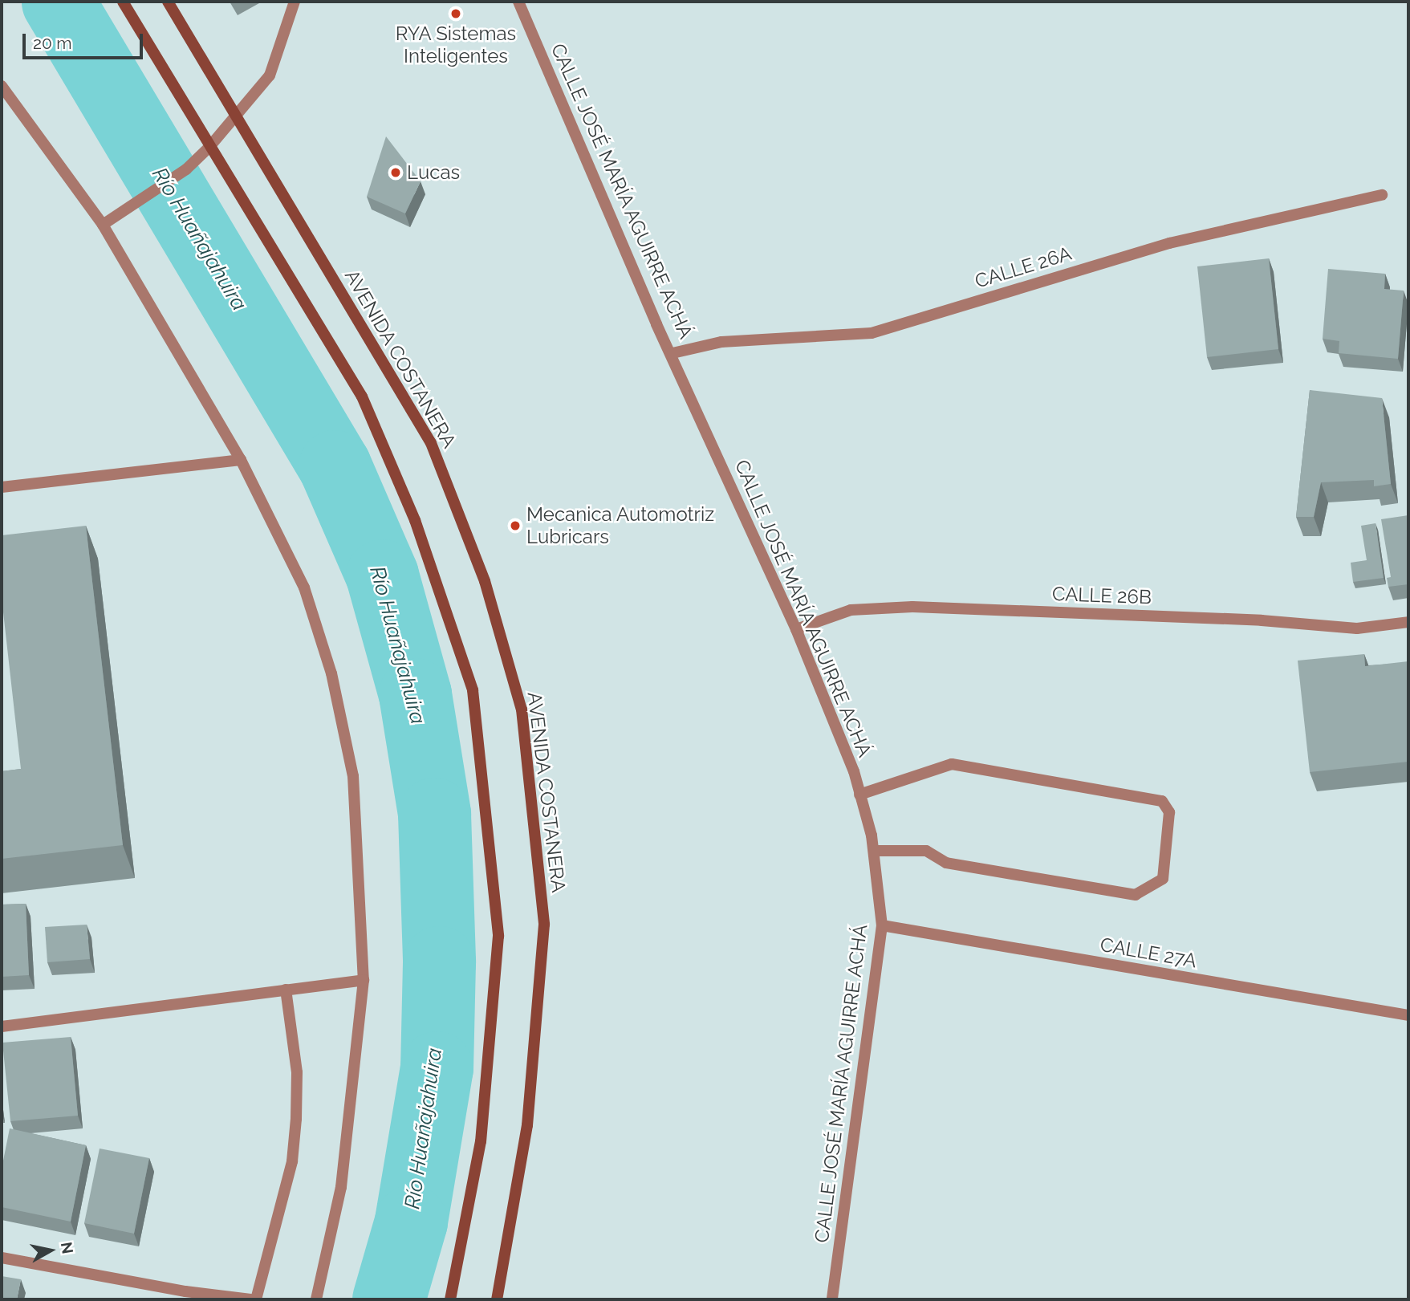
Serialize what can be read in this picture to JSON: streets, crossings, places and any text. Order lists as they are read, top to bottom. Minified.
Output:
{"streets":{"main road":["AVENIDA COSTANERA"],"street":["CALLE JOSÉ MARÍA AGUIRRE ACHÁ","CALLE 26A","CALLE 26B","CALLE 27A"]},"crossings":[["CALLE JOSÉ MARÍA AGUIRRE ACHÁ","CALLE 26A"],["CALLE JOSÉ MARÍA AGUIRRE ACHÁ","CALLE 26B"],["CALLE JOSÉ MARÍA AGUIRRE ACHÁ","CALLE 27A"]],"water":["Río Huañajahuira"],"places":["RYA Sistemas Inteligentes","Lucas","Mecanica Automotriz Lubricars"],"scale_bar":"20 m","north":"right"}
